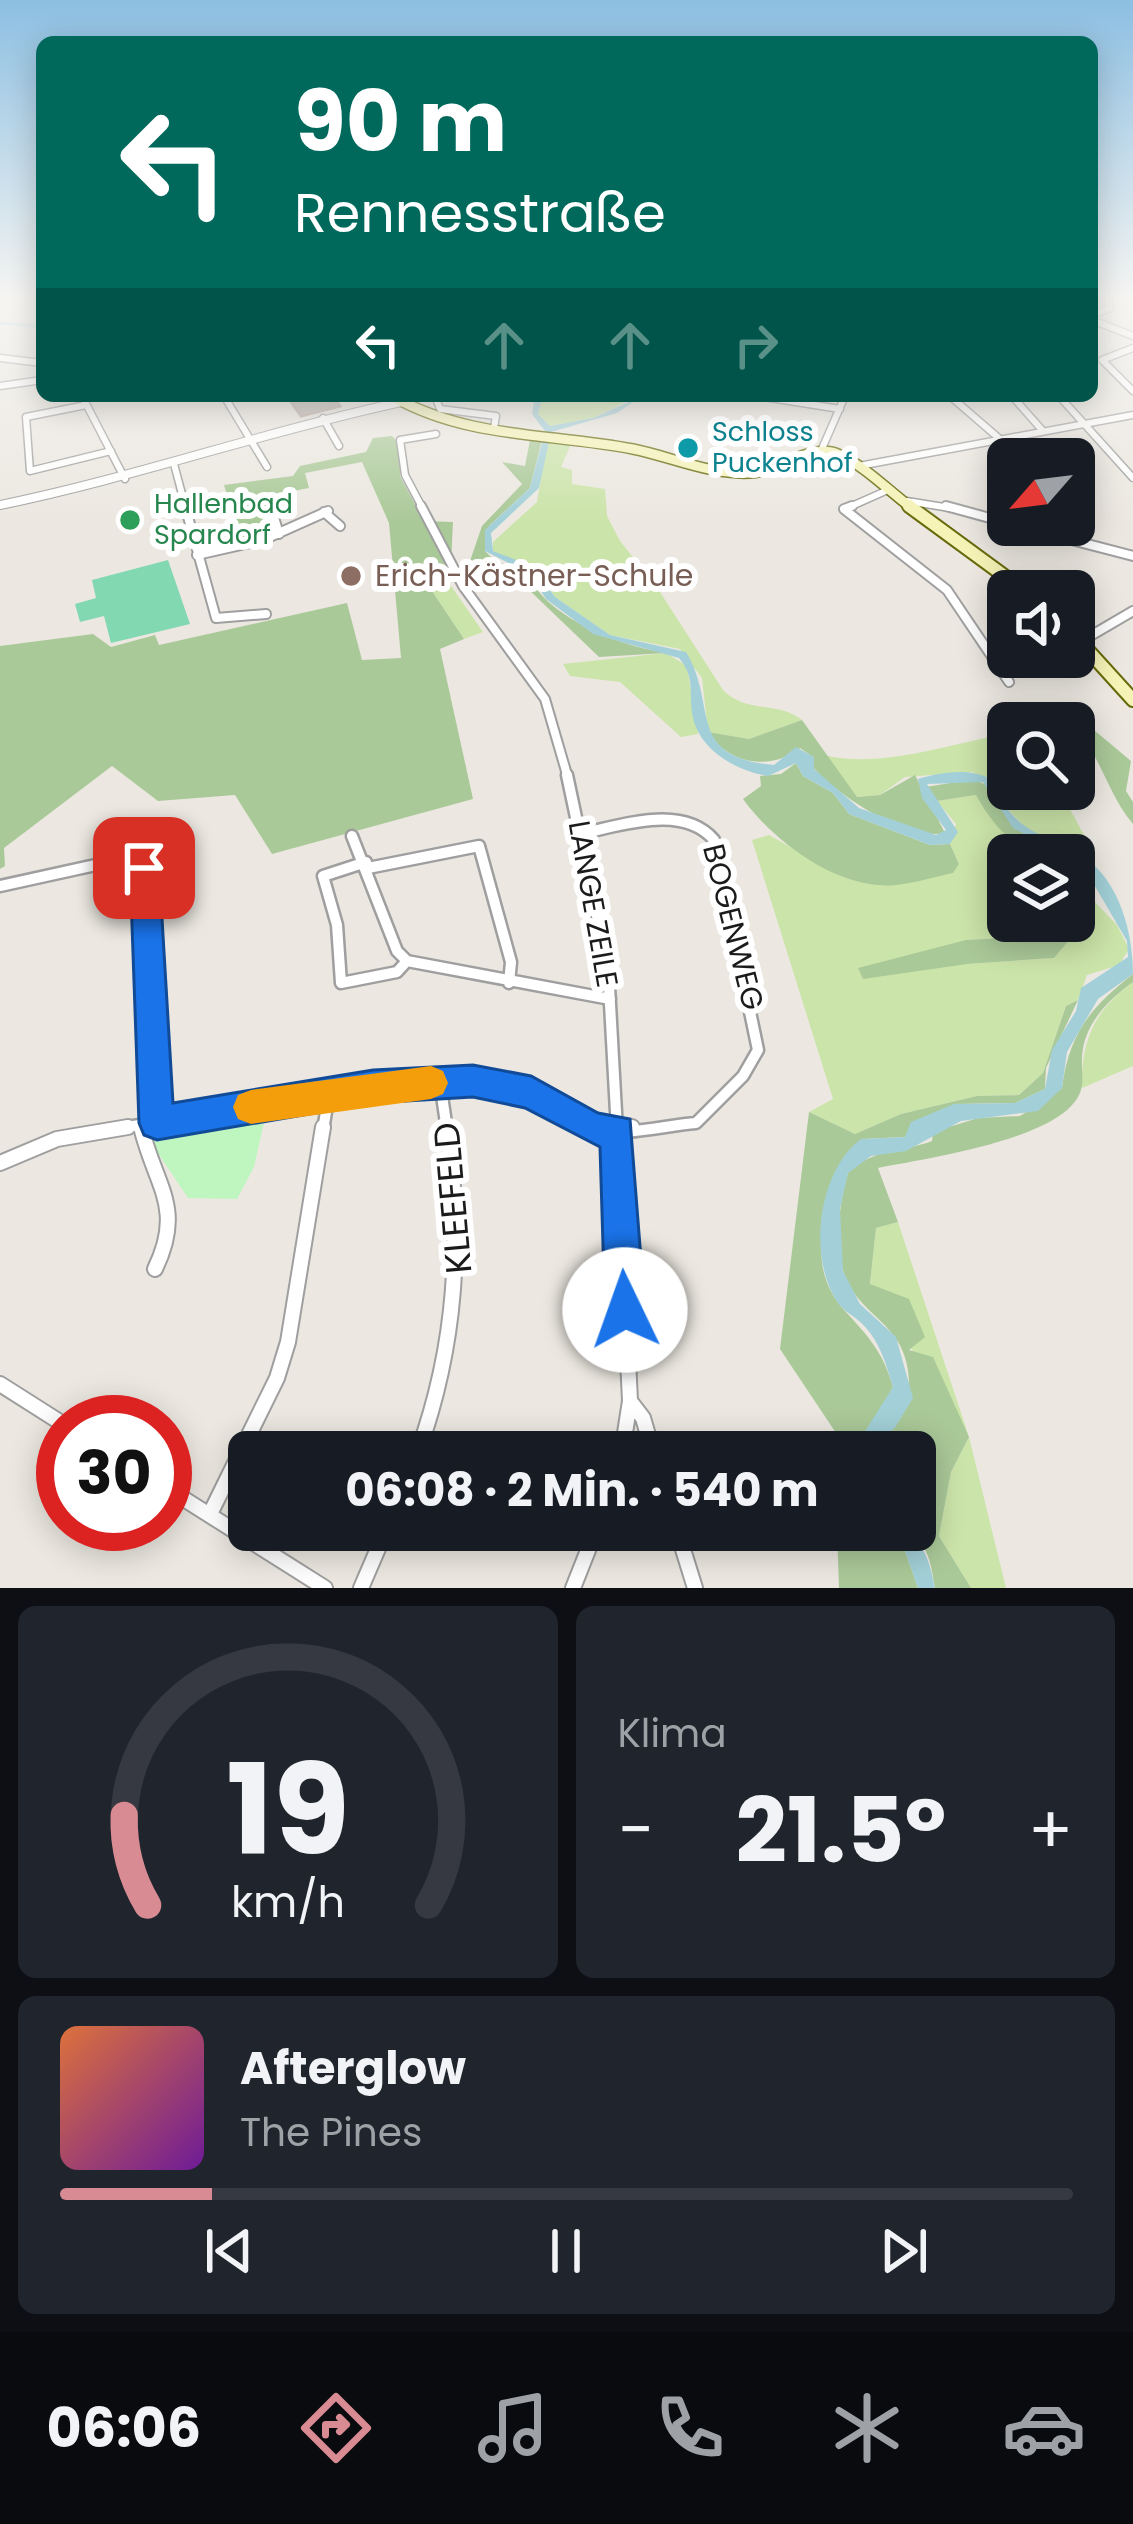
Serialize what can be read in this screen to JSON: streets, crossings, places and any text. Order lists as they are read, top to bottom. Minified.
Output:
{"streets":{"street":["LANGE ZEILE","BOGENWEG","KLEEFELD"]},"crossings":[["LANGE ZEILE","BOGENWEG"]],"places":["Schloss Puckenhof","Hallenbad Spardorf","Erich-Kästner-Schule"],"north":"bottom left","page":{"turn":["90 m","Rennesstraße"],"limit":"30","trip":"06:08 · 2 Min. · 540 m","tile":"Klima","heat":["−","21.5°","+"],"song":["Afterglow","The Pines"],"tabs":"06:06","gauge":["19","km/h"]}}
